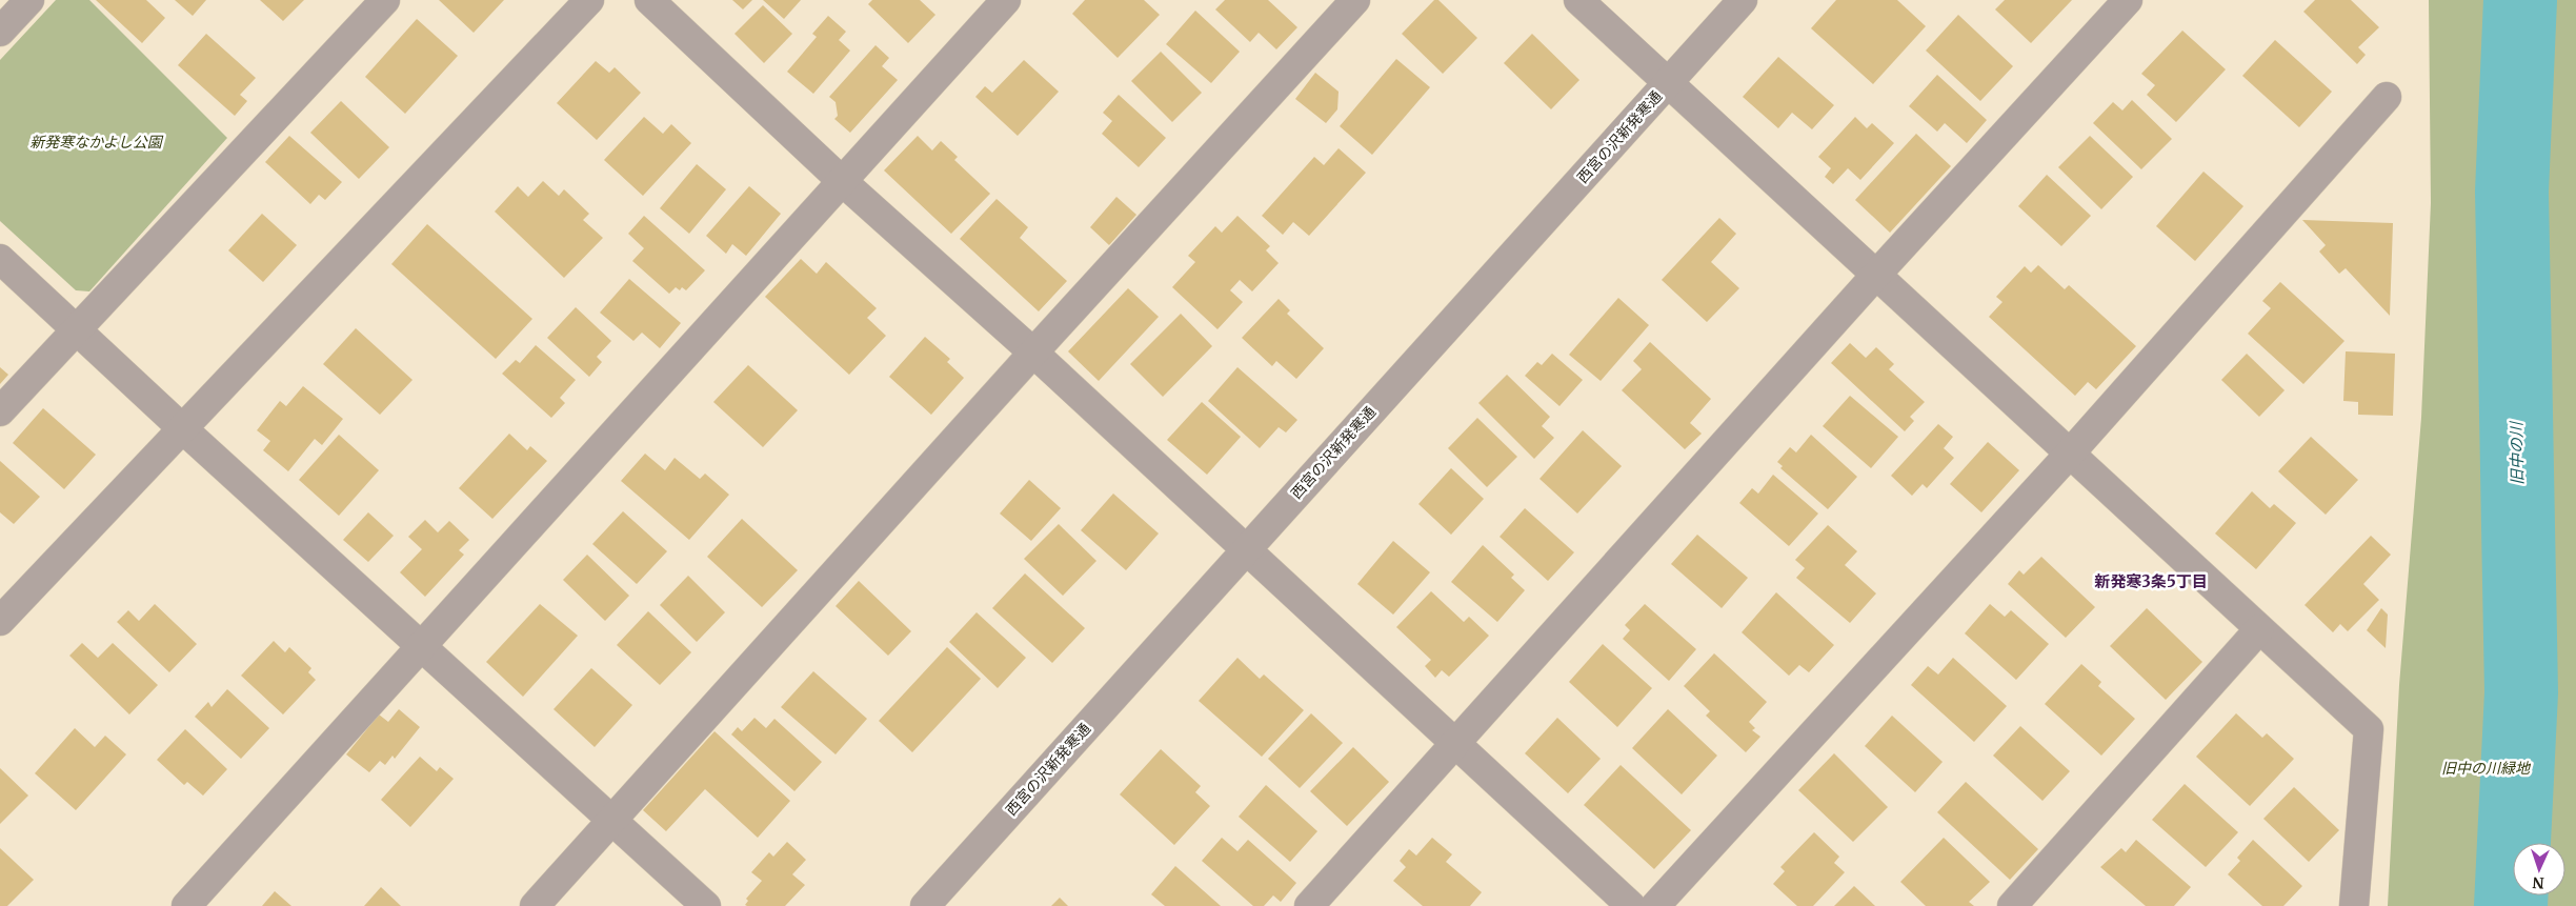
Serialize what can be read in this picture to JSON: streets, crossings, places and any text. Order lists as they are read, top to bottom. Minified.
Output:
{"streets":{"street":["西宮の沢新発寒通"]},"districts":["新発寒3条5丁目"],"water":["旧中の川"],"parks":["新発寒なかよし公園","旧中の川緑地"],"north":"bottom"}
